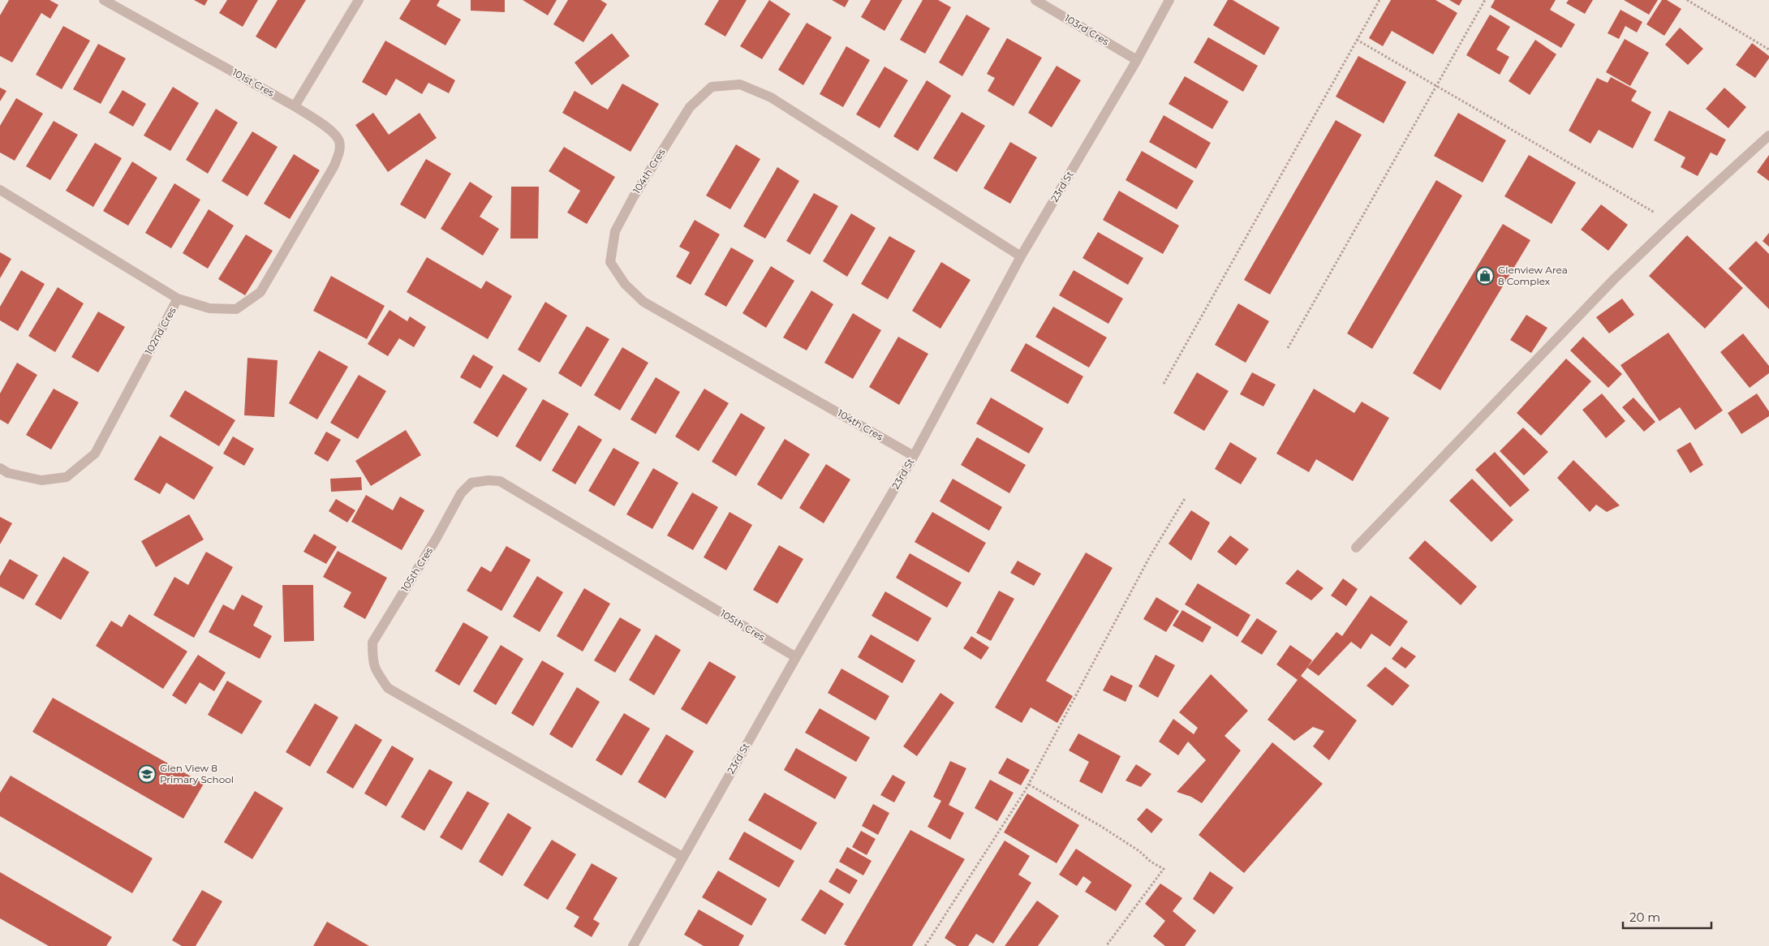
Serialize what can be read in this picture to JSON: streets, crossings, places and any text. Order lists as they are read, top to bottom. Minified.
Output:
{"streets":{"street":["103rd Cres","101st Cres","104th Cres","23rd St","102nd Cres","105th Cres"]},"crossings":[["103rd Cres","23rd St"],["101st Cres","102nd Cres"],["104th Cres","23rd St"],["23rd St","105th Cres"]],"places":{"shop":["Glenview Area 8 Complex"],"school or university":["Glen View 8 Primary School"]},"scale_bar":"20 m"}
